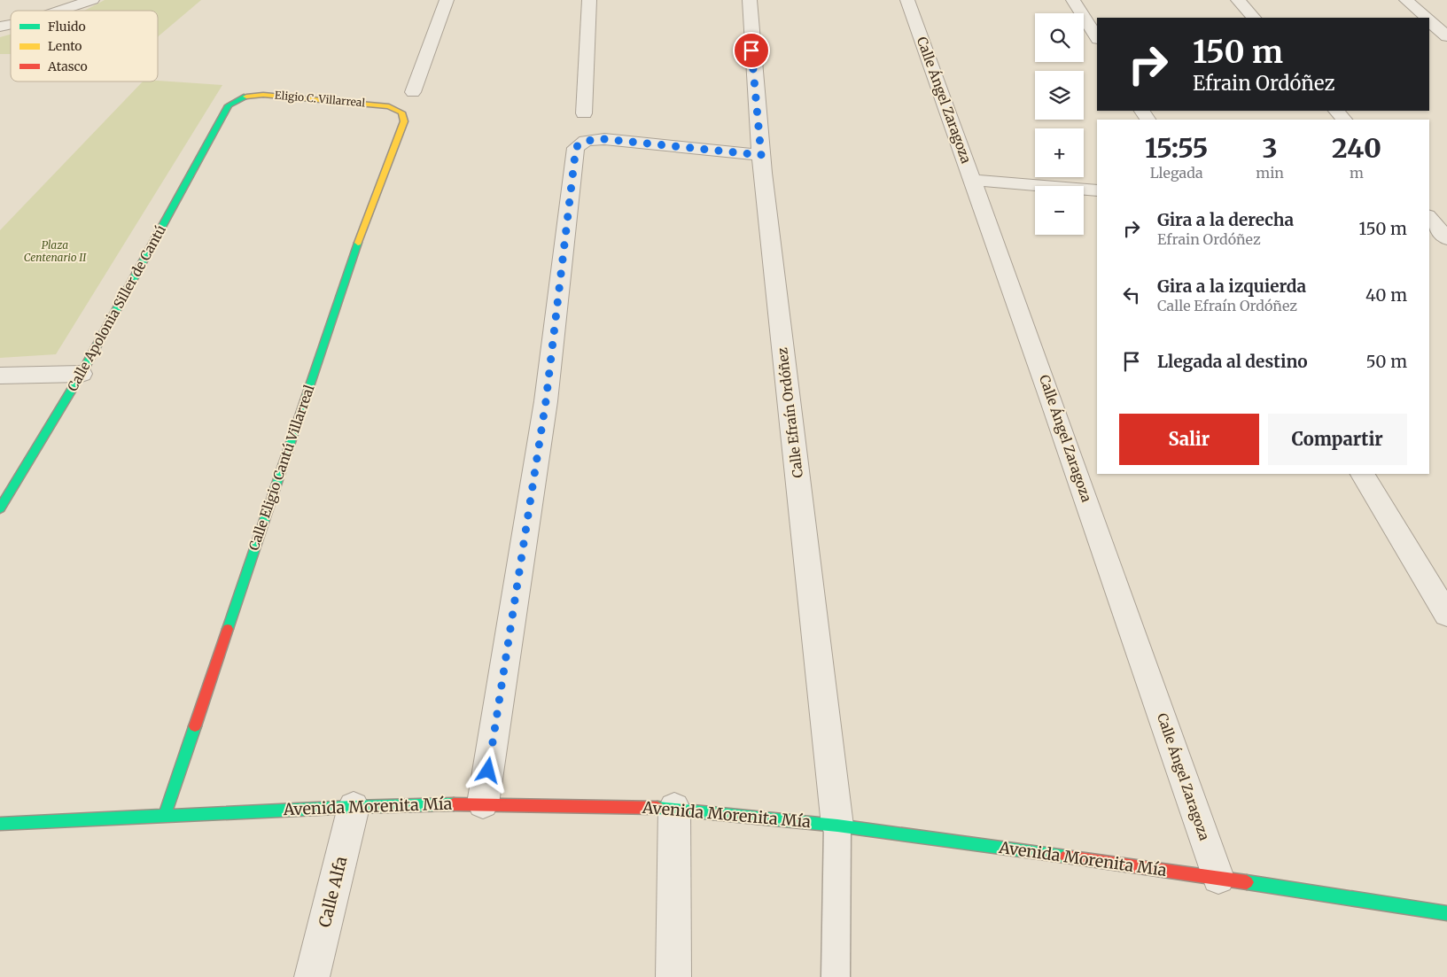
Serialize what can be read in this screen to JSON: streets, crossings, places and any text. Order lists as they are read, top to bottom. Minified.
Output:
{"streets":{"street":["Eligio C. Villarreal","Calle Ángel Zaragoza","Calle Apolonia Siller de Cantú","Calle Efraín Ordóñez","Calle Eligio Cantú Villarreal","Avenida Morenita Mía","Calle Alfa"]},"crossings":[["Eligio C. Villarreal","Calle Apolonia Siller de Cantú"],["Eligio C. Villarreal","Calle Eligio Cantú Villarreal"],["Calle Ángel Zaragoza","Avenida Morenita Mía"],["Calle Efraín Ordóñez","Avenida Morenita Mía"],["Calle Eligio Cantú Villarreal","Avenida Morenita Mía"],["Avenida Morenita Mía","Calle Alfa"]],"parks":["Plaza Centenario II"],"legend":["Fluido","Lento","Atasco"],"page":{"map_buttons":["+","−"],"turn":["150 m","Efrain Ordóñez"],"eta":["15:55","Llegada","3","min","240","m"],"list":[{"name":"Gira a la derecha","note":"Efrain Ordóñez","value":"150 m"},{"name":"Gira a la izquierda","note":"Calle Efraín Ordóñez","value":"40 m"},{"name":"Llegada al destino","value":"50 m"}],"buttons":["Salir","Compartir"]}}
